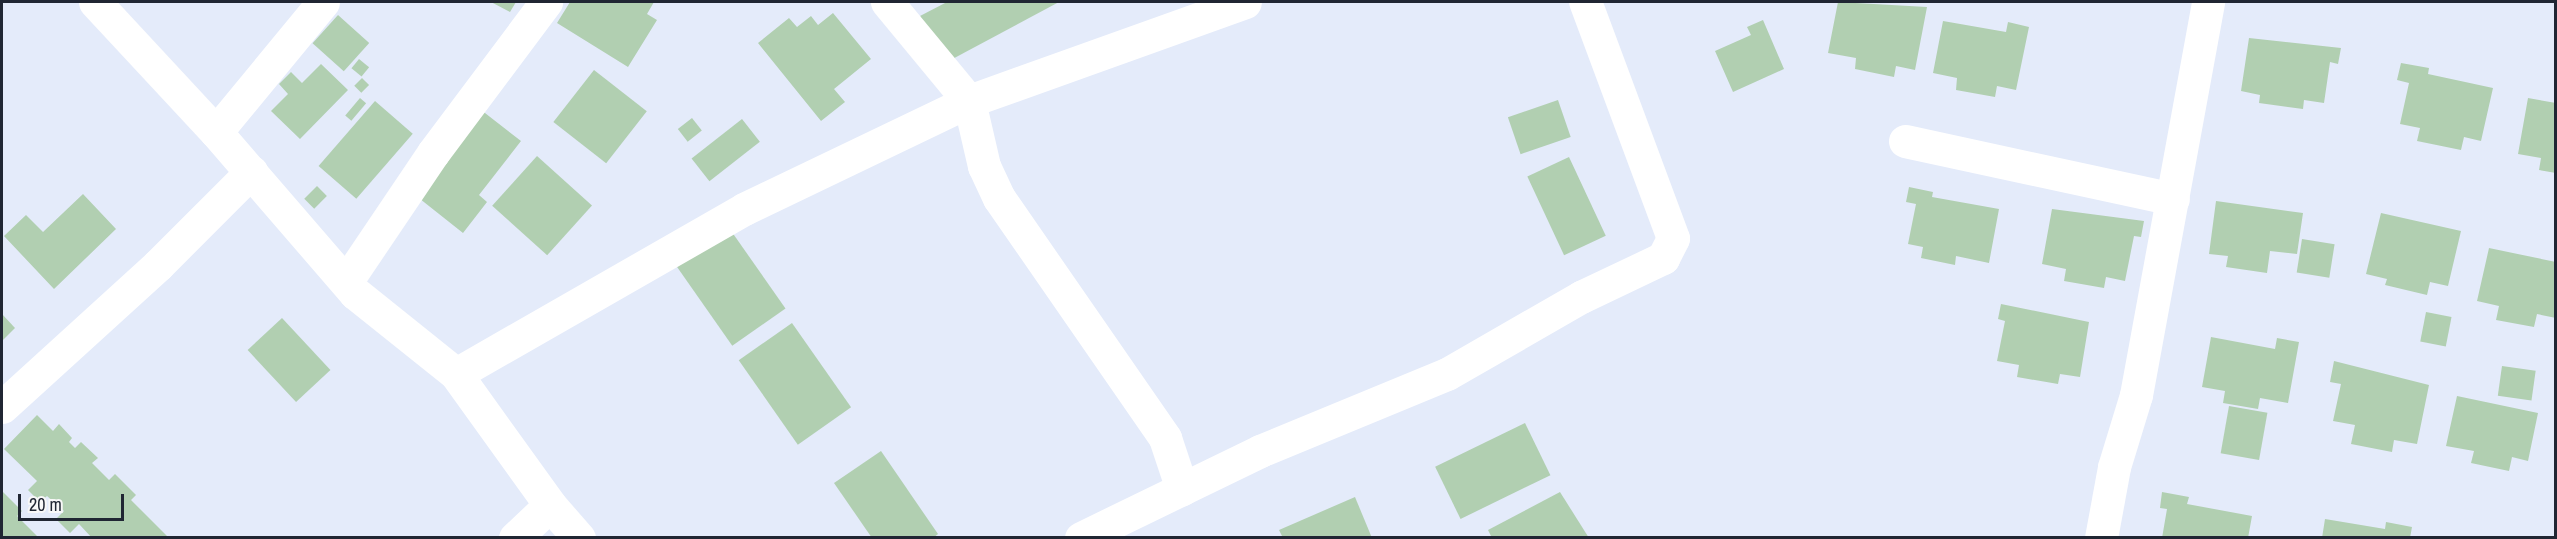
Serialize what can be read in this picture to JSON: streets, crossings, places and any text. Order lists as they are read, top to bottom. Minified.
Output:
{"scale_bar":"20 m"}
